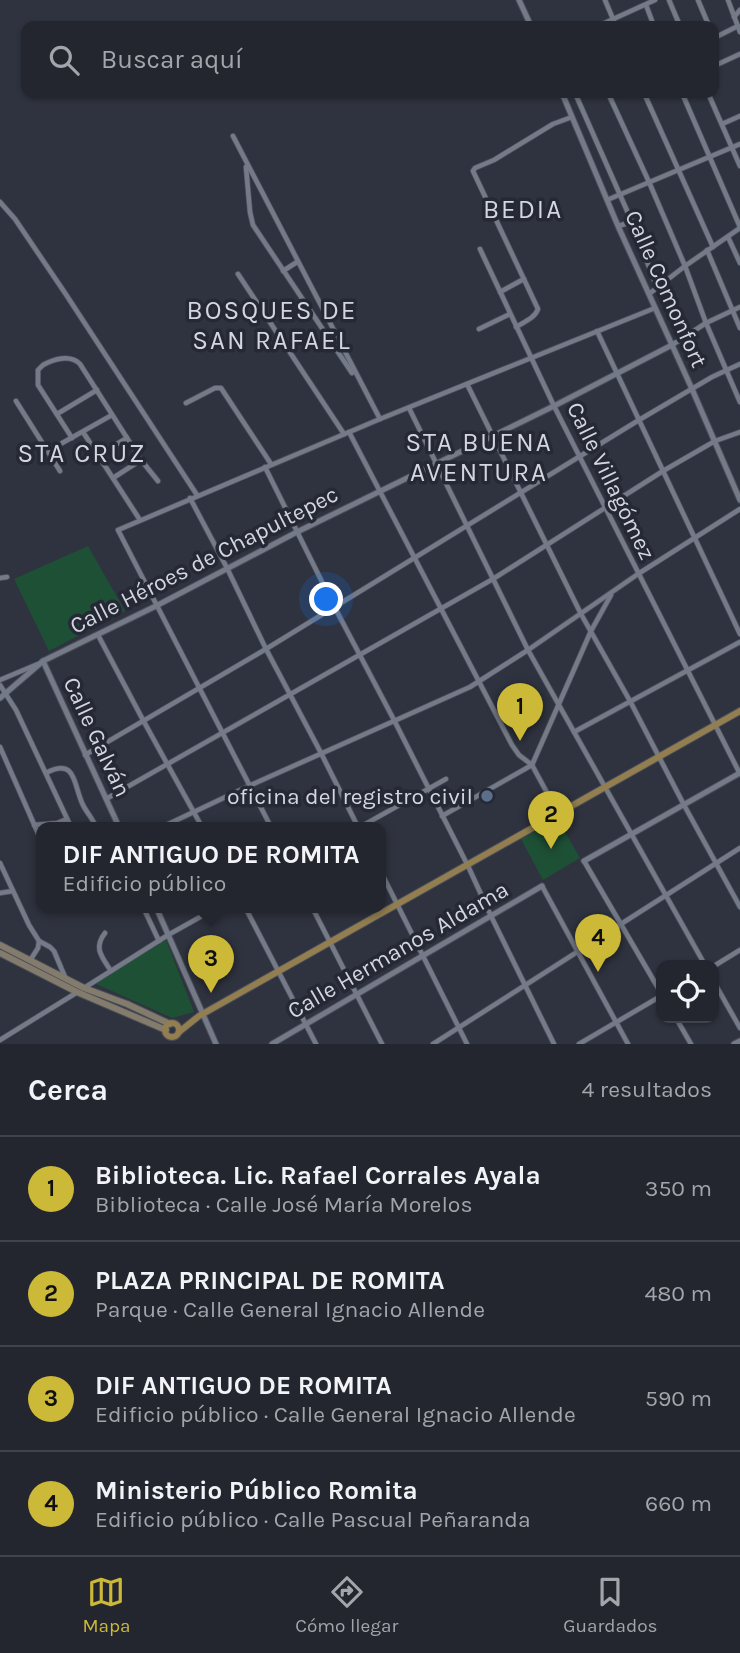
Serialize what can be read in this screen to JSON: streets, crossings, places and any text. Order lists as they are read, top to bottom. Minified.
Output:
{"streets":{"street":["Calle Comonfort","Calle Villagómez","Calle Héroes de Chapultepec","Calle Galván","Calle Hermanos Aldama"]},"crossings":[["Calle Comonfort","Calle Héroes de Chapultepec"],["Calle Villagómez","Calle Héroes de Chapultepec"],["Calle Héroes de Chapultepec","Calle Galván"]],"districts":["BEDIA","BOSQUES DE SAN RAFAEL","STA BUENA AVENTURA","STA CRUZ"],"places":["oficina del registro civil"],"page":{"search":"Buscar aquí","pins":["1","2","4","3"],"popup":["DIF ANTIGUO DE ROMITA","Edificio público"],"heading":["Cerca","4 resultados"],"list":[{"mark":"1","name":"Biblioteca. Lic. Rafael Corrales Ayala","note":"Biblioteca · Calle José María Morelos","value":"350 m"},{"mark":"2","name":"PLAZA PRINCIPAL DE ROMITA","note":"Parque · Calle General Ignacio Allende","value":"480 m"},{"mark":"3","name":"DIF ANTIGUO DE ROMITA","note":"Edificio público · Calle General Ignacio Allende","value":"590 m"},{"mark":"4","name":"Ministerio Público Romita","note":"Edificio público · Calle Pascual Peñaranda","value":"660 m"}],"nav":["Mapa","Cómo llegar","Guardados"]}}
